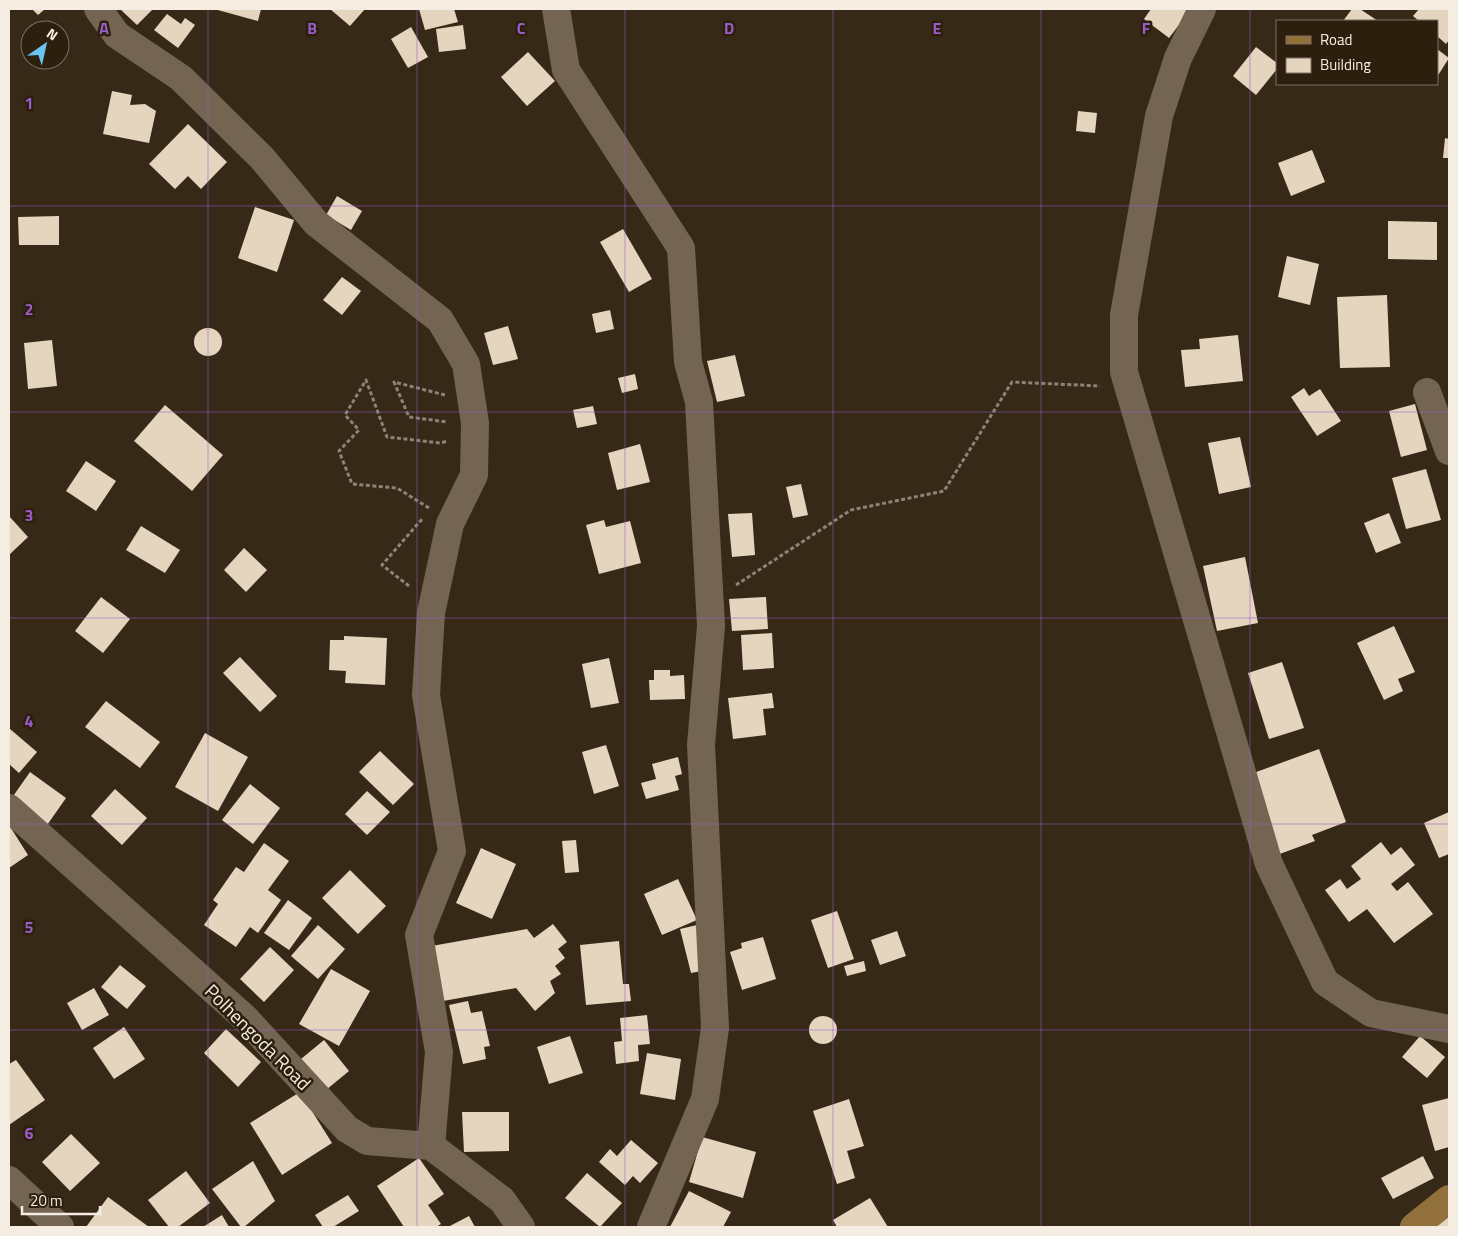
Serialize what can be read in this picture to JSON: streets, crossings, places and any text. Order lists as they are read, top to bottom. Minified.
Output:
{"streets":{"street":["Polhengoda Road"]},"legend":["Road","Building"],"scale_bar":"20 m","north":"top right","grid":{"columns":["A","B","C","D","E","F"],"rows":["1","2","3","4","5","6"]}}
